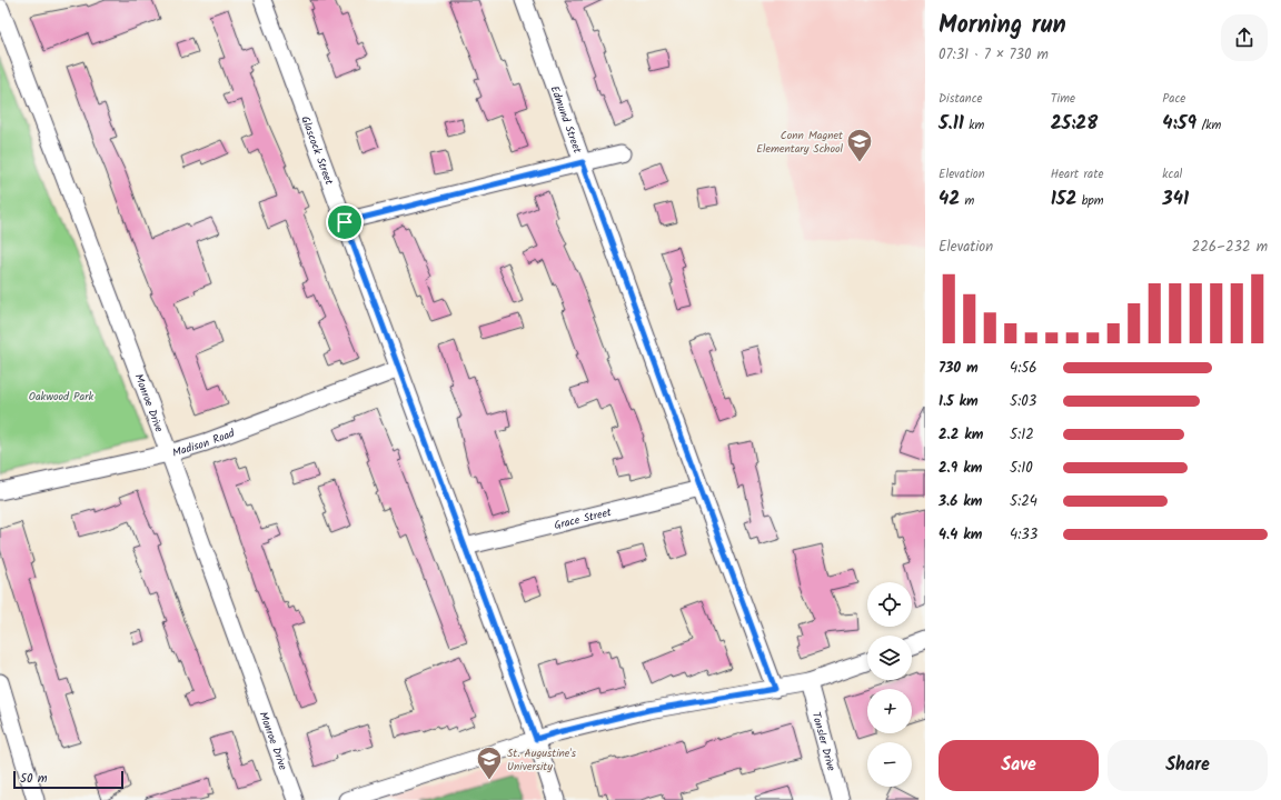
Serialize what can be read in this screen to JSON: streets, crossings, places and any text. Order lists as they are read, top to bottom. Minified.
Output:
{"streets":{"street":["Edmund Street","Glascock Street","Monroe Drive","Madison Road","Grace Street","Tonsler Drive"]},"crossings":[["Edmund Street","Grace Street"],["Glascock Street","Madison Road"],["Glascock Street","Grace Street"],["Monroe Drive","Madison Road"]],"parks":["Oakwood Park"],"places":{"school or university":["Conn Magnet Elementary School","St. Augustine's University"]},"scale_bar":"50 m","page":{"heading":["Morning run","07:31 · 7 × 730 m"],"stats":[["Distance","5.11 km"],["Time","25:28"],["Pace","4:59 /km"],["Elevation","42 m"],["Heart rate","152 bpm"],["kcal","341"]],"chart":["Elevation","226–232 m"],"list":[{"name":"730 m","note":"4:56"},{"name":"1.5 km","note":"5:03"},{"name":"2.2 km","note":"5:12"},{"name":"2.9 km","note":"5:10"},{"name":"3.6 km","note":"5:24"},{"name":"4.4 km","note":"4:33"}],"map_buttons":["+","−"],"buttons":["Save","Share"],"scale":"50 m"}}
